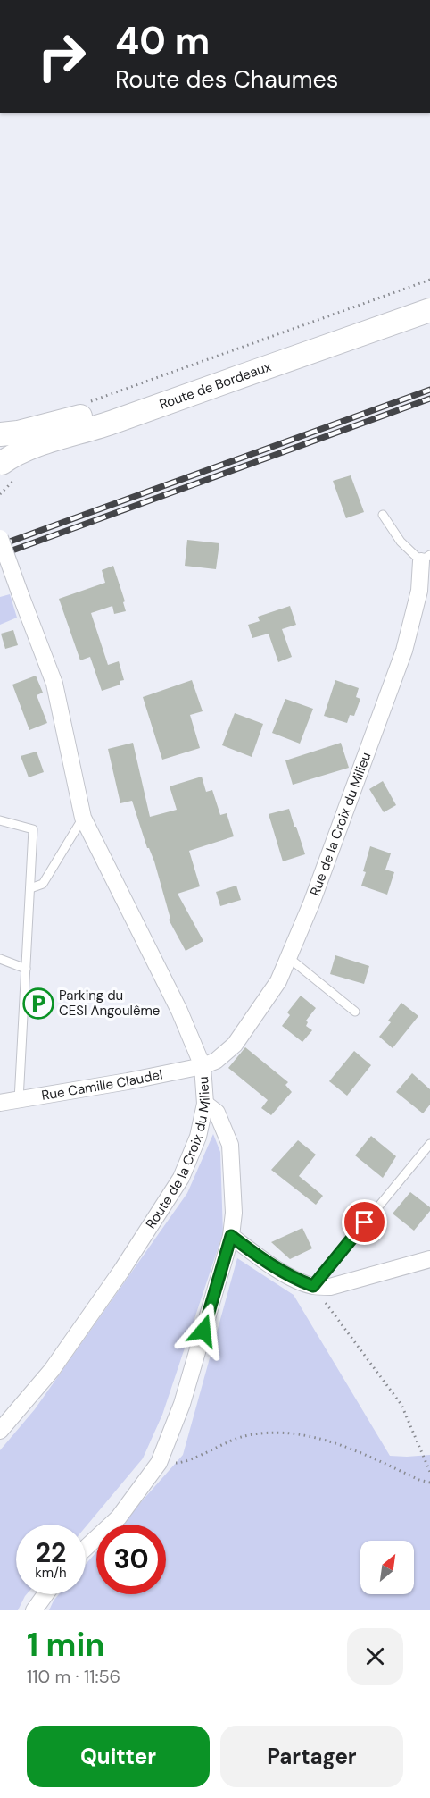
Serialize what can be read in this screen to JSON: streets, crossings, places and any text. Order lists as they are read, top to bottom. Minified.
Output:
{"streets":{"main road":["Route de Bordeaux"],"street":["Rue de la Croix du Milieu","Rue Camille Claudel","Route de la Croix du Milieu"]},"crossings":[["Rue de la Croix du Milieu","Rue Camille Claudel"],["Rue de la Croix du Milieu","Route de la Croix du Milieu"],["Rue Camille Claudel","Route de la Croix du Milieu"]],"places":{"parking":["Parking du CESI Angoulême"]},"north":"top right","page":{"turn":["40 m","Route des Chaumes"],"speed":"22 km/h","limit":"30","heading":["1 min","110 m · 11:56"],"buttons":["Quitter","Partager"]}}
